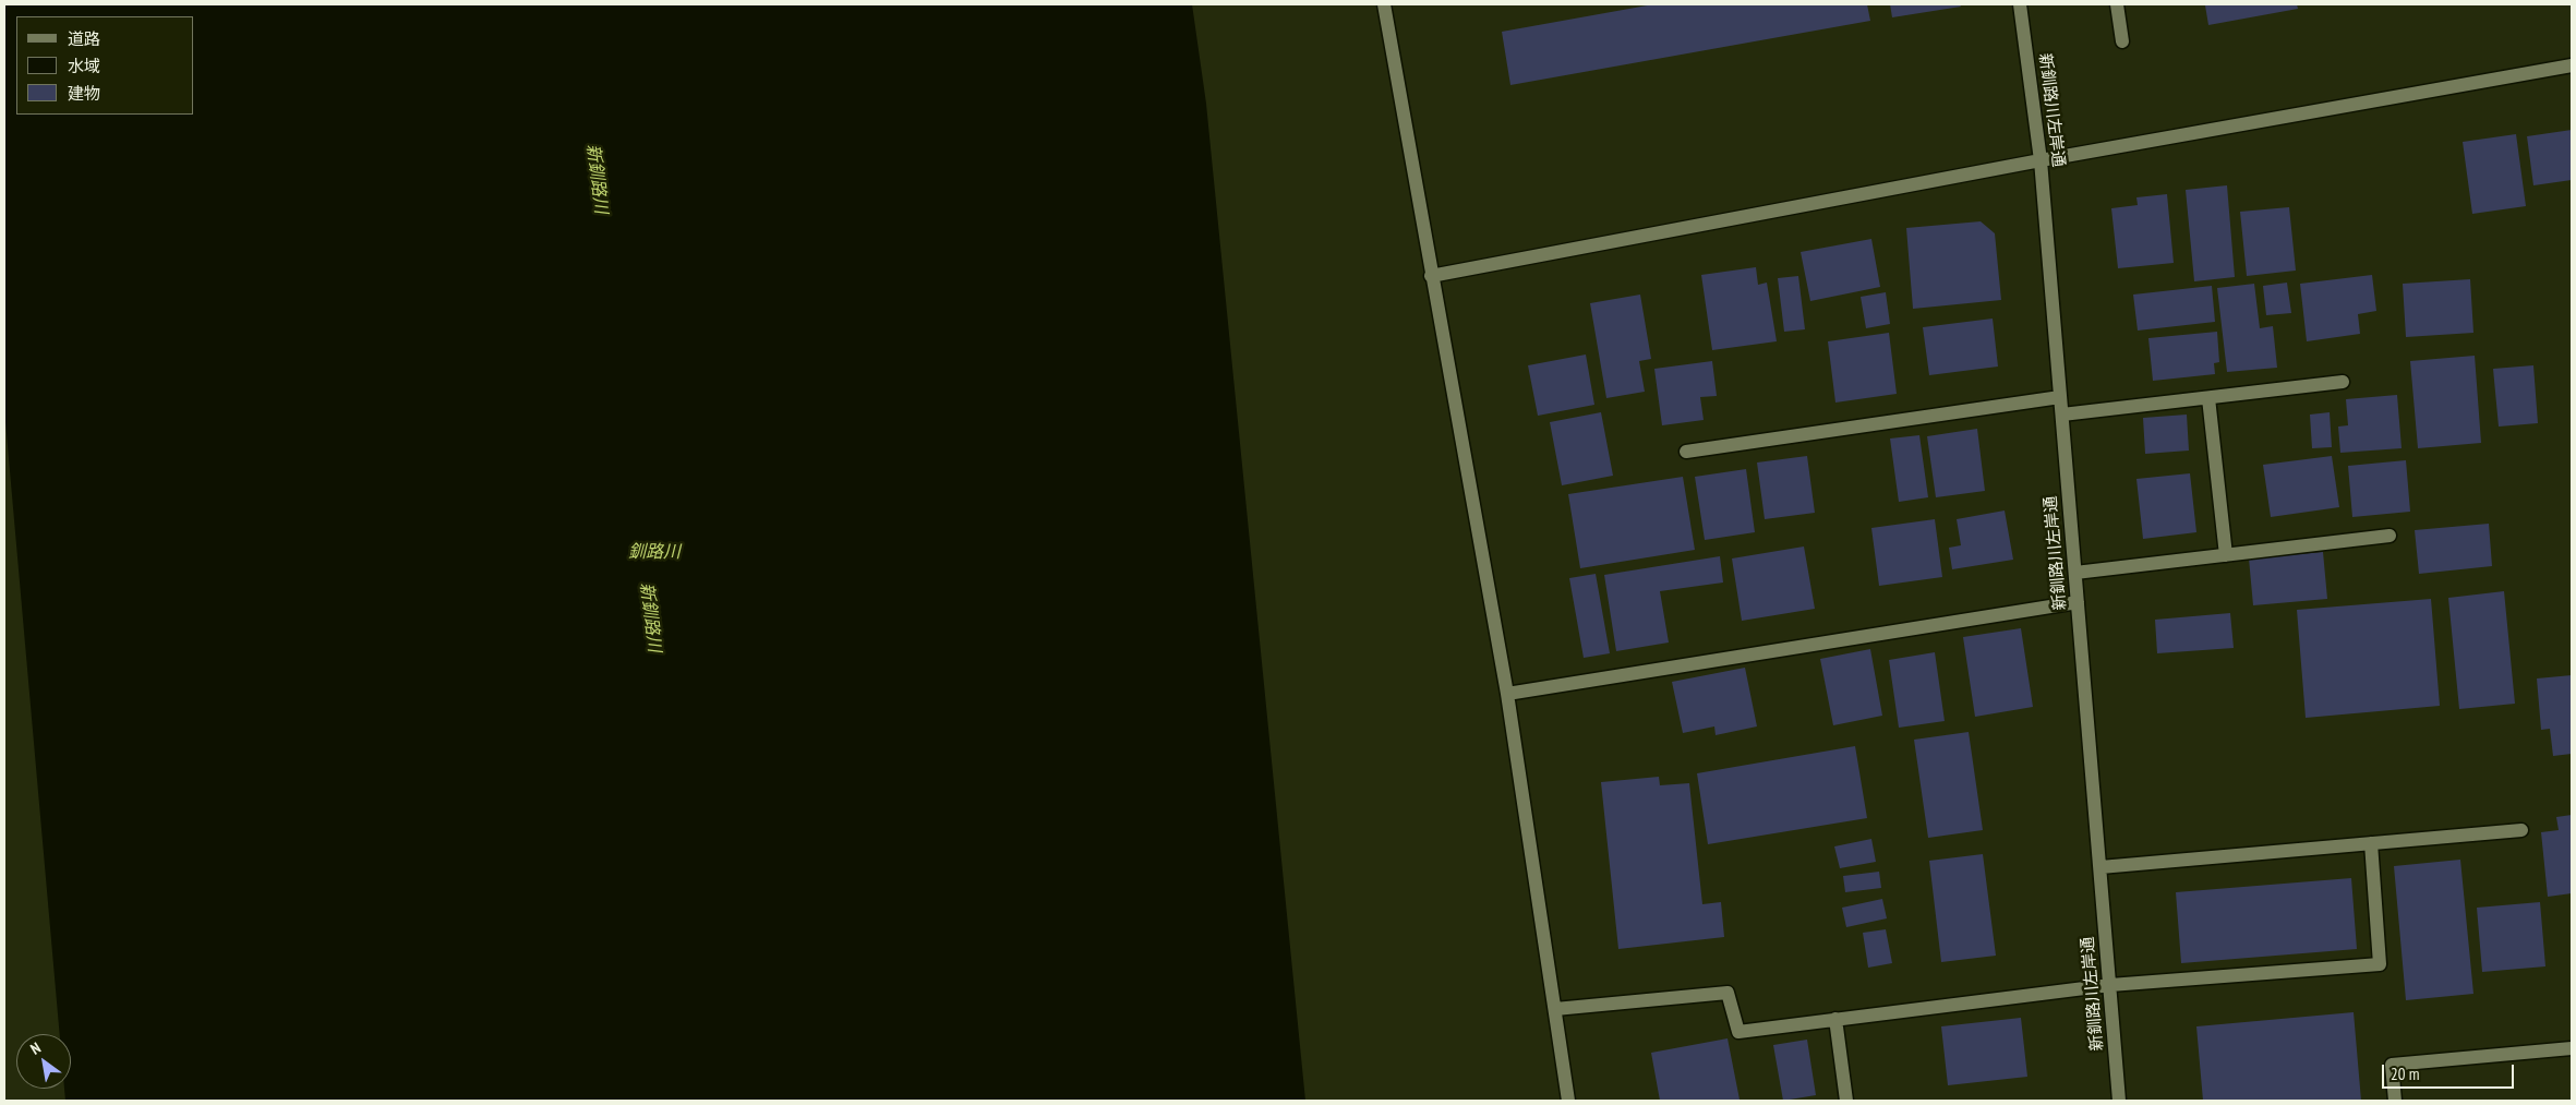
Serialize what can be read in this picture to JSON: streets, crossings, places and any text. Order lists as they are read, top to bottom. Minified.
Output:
{"streets":{"street":["新釧路川左岸通"]},"water":["新釧路川","釧路川"],"legend":["道路","水域","建物"],"scale_bar":"20 m","north":"top left"}
